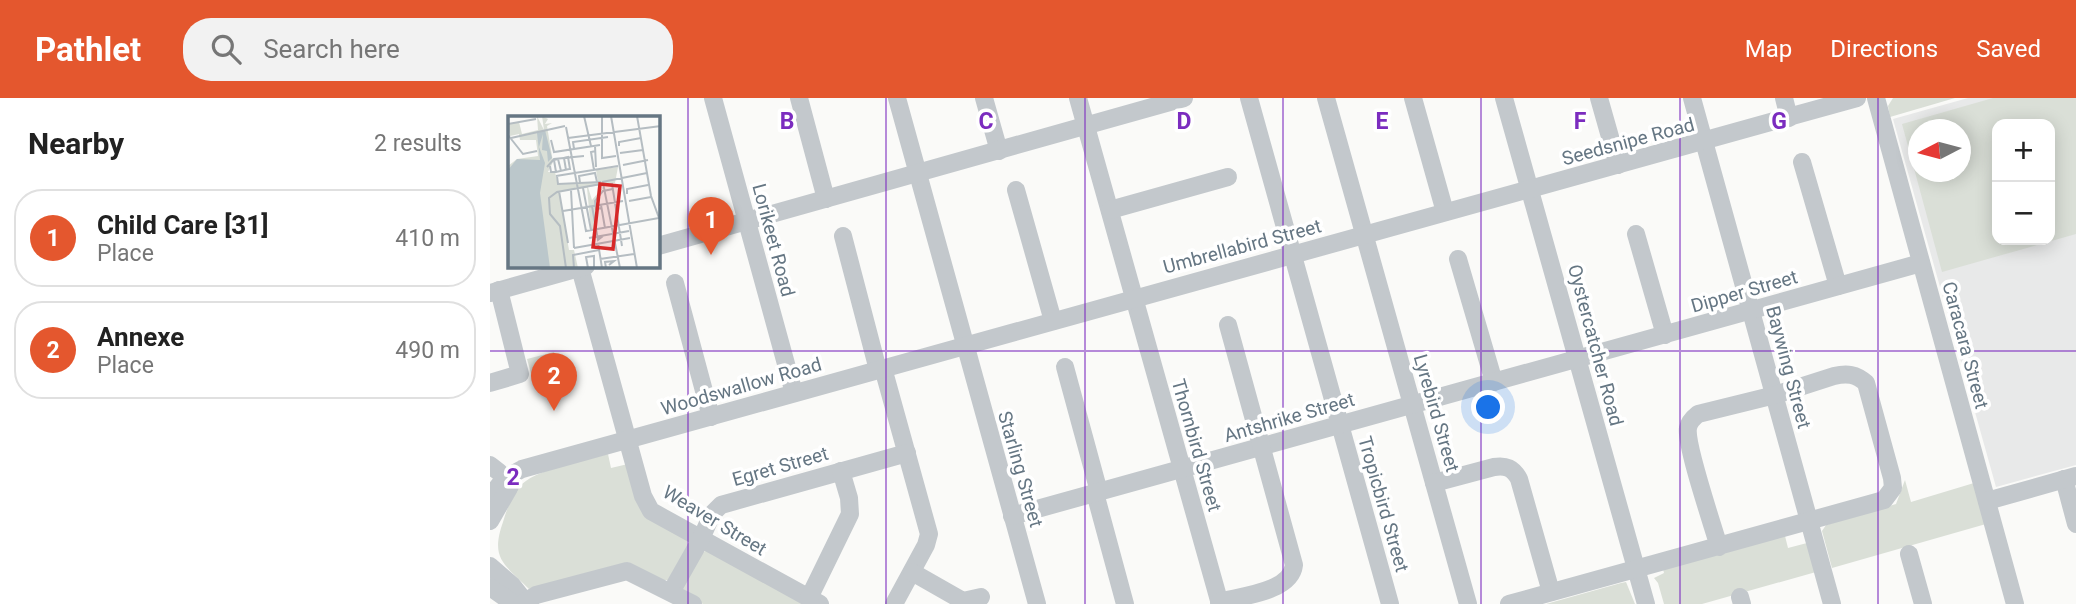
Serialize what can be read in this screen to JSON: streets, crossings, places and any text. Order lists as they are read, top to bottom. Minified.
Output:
{"streets":{"street":["Seedsnipe Road","Lorikeet Road","Umbrellabird Street","Dipper Street","Oystercatcher Road","Caracara Street","Baywing Street","Woodswallow Road","Lyrebird Street","Antshrike Street","Thornbird Street","Egret Street","Starling Street","Tropicbird Street","Weaver Street"]},"crossings":[["Seedsnipe Road","Umbrellabird Street"],["Seedsnipe Road","Oystercatcher Road"],["Seedsnipe Road","Baywing Street"],["Lorikeet Road","Woodswallow Road"],["Umbrellabird Street","Oystercatcher Road"],["Umbrellabird Street","Woodswallow Road"],["Umbrellabird Street","Lyrebird Street"],["Umbrellabird Street","Thornbird Street"],["Umbrellabird Street","Starling Street"],["Umbrellabird Street","Tropicbird Street"],["Dipper Street","Oystercatcher Road"],["Dipper Street","Caracara Street"],["Dipper Street","Baywing Street"],["Dipper Street","Antshrike Street"],["Oystercatcher Road","Antshrike Street"],["Woodswallow Road","Starling Street"],["Woodswallow Road","Weaver Street"],["Lyrebird Street","Antshrike Street"],["Antshrike Street","Thornbird Street"],["Antshrike Street","Starling Street"],["Antshrike Street","Tropicbird Street"],["Egret Street","Weaver Street"]],"north":"left","page":{"header":"Pathlet","search":"Search here","nav":["Map","Directions","Saved"],"heading":["Nearby","2 results"],"map_buttons":["+","−"],"list":[{"mark":"1","name":"Child Care [31]","note":"Place","value":"410 m"},{"mark":"2","name":"Annexe","note":"Place","value":"490 m"}],"pins":["1","2"]},"grid":{"columns":["B","C","D","E","F","G"],"rows":["2"]}}
